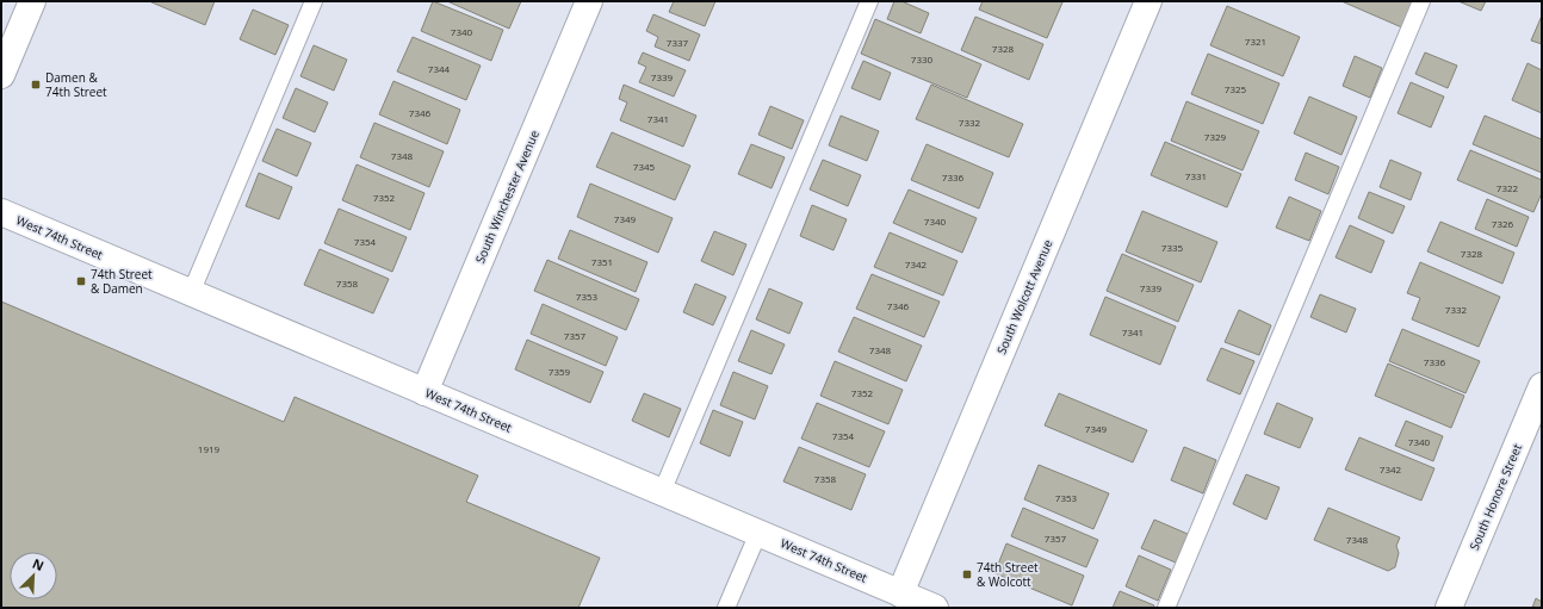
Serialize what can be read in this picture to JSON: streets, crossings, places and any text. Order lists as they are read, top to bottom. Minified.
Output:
{"streets":{"street":["South Winchester Avenue","West 74th Street","South Wolcott Avenue","South Honore Street"]},"crossings":[["South Winchester Avenue","West 74th Street"],["West 74th Street","South Wolcott Avenue"]],"places":{"transit":["Damen & 74th Street","74th Street & Damen","74th Street & Wolcott"]},"house_numbers":["7340","7321","7337","7328","7330","7344","7339","7325","7346","7341","7332","7329","7348","7345","7331","7336","7322","7352","7349","7340","7326","7354","7335","7328","7351","7342","7358","7339","7353","7346","7332","7341","7357","7348","7336","7359","7352","7349","7354","7340","1919","7342","7358","7353","7357","7348"],"north":"top right"}
